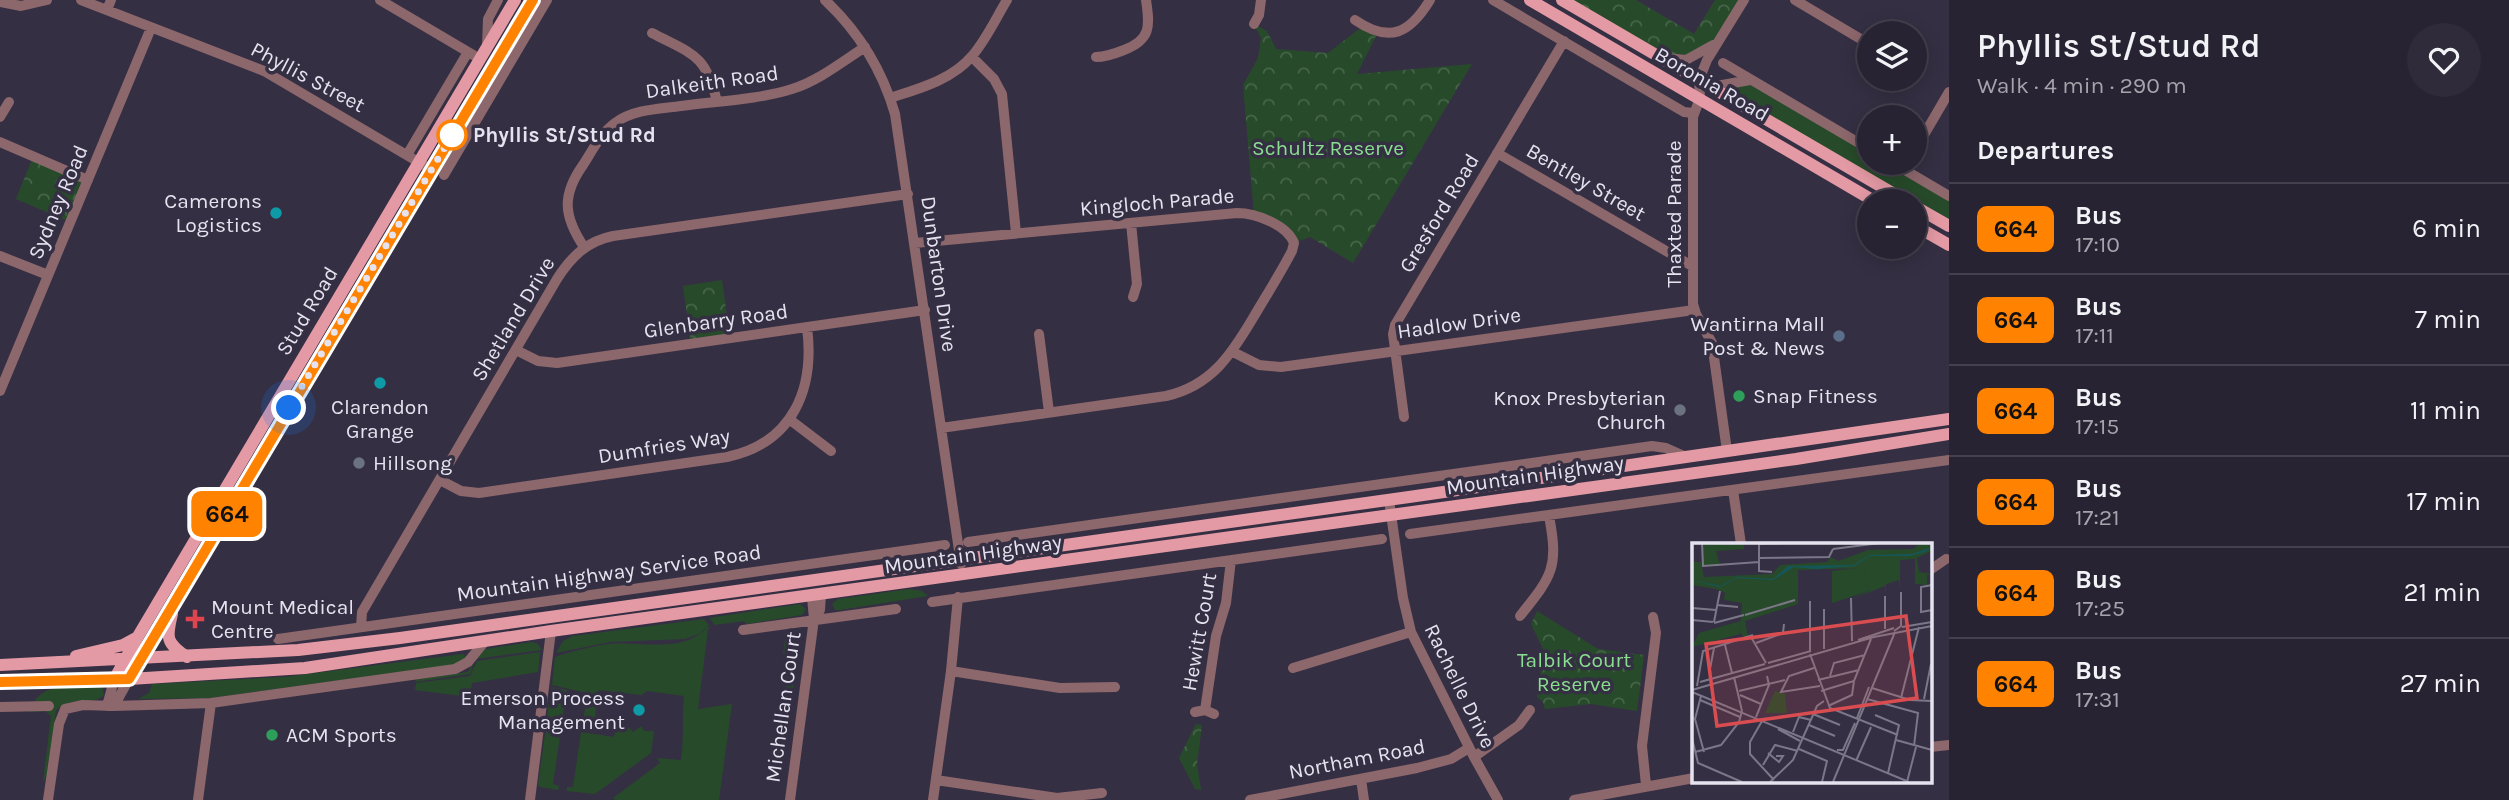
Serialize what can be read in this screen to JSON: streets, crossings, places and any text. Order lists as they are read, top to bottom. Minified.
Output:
{"streets":{"main road":["Boronia Road","Stud Road","Mountain Highway"],"street":["Phyllis Street","Dalkeith Road","Bentley Street","Sydney Road","Kingloch Parade","Gresford Road","Thaxted Parade","Dunbarton Drive","Shetland Drive","Glenbarry Road","Hadlow Drive","Dumfries Way","Mountain Highway Service Road","Hewitt Court","Rachelle Drive","Michellan Court","Northam Road"]},"crossings":[["Phyllis Street","Sydney Road"],["Phyllis Street","Stud Road"],["Dalkeith Road","Dunbarton Drive"],["Dalkeith Road","Shetland Drive"],["Boronia Road","Gresford Road"],["Boronia Road","Thaxted Parade"],["Bentley Street","Gresford Road"],["Bentley Street","Thaxted Parade"],["Kingloch Parade","Dunbarton Drive"],["Kingloch Parade","Hadlow Drive"],["Gresford Road","Hadlow Drive"],["Thaxted Parade","Hadlow Drive"],["Thaxted Parade","Mountain Highway"],["Dunbarton Drive","Shetland Drive"],["Dunbarton Drive","Glenbarry Road"],["Dunbarton Drive","Mountain Highway"],["Stud Road","Mountain Highway"],["Shetland Drive","Glenbarry Road"],["Shetland Drive","Dumfries Way"],["Shetland Drive","Mountain Highway Service Road"],["Glenbarry Road","Dumfries Way"],["Mountain Highway","Rachelle Drive"],["Mountain Highway","Michellan Court"],["Rachelle Drive","Northam Road"]],"parks":["Schultz Reserve","Talbik Court Reserve"],"places":{"other":["Phyllis St/Stud Rd","Camerons Logistics","Wantirna Mall Post & News","Clarendon Grange","Snap Fitness","Knox Presbyterian Church","Hillsong","Emerson Process Management","ACM Sports"],"health":["Mount Medical Centre"]},"lines":["bus line 664"],"page":{"on_map":"664","heading":[["Phyllis St/Stud Rd","Walk · 4 min · 290 m"],"Departures"],"map_buttons":["+","−"],"list":[{"mark":"664","name":"Bus","note":"17:10","value":"6 min"},{"mark":"664","name":"Bus","note":"17:11","value":"7 min"},{"mark":"664","name":"Bus","note":"17:15","value":"11 min"},{"mark":"664","name":"Bus","note":"17:21","value":"17 min"},{"mark":"664","name":"Bus","note":"17:25","value":"21 min"},{"mark":"664","name":"Bus","note":"17:31","value":"27 min"}]}}
